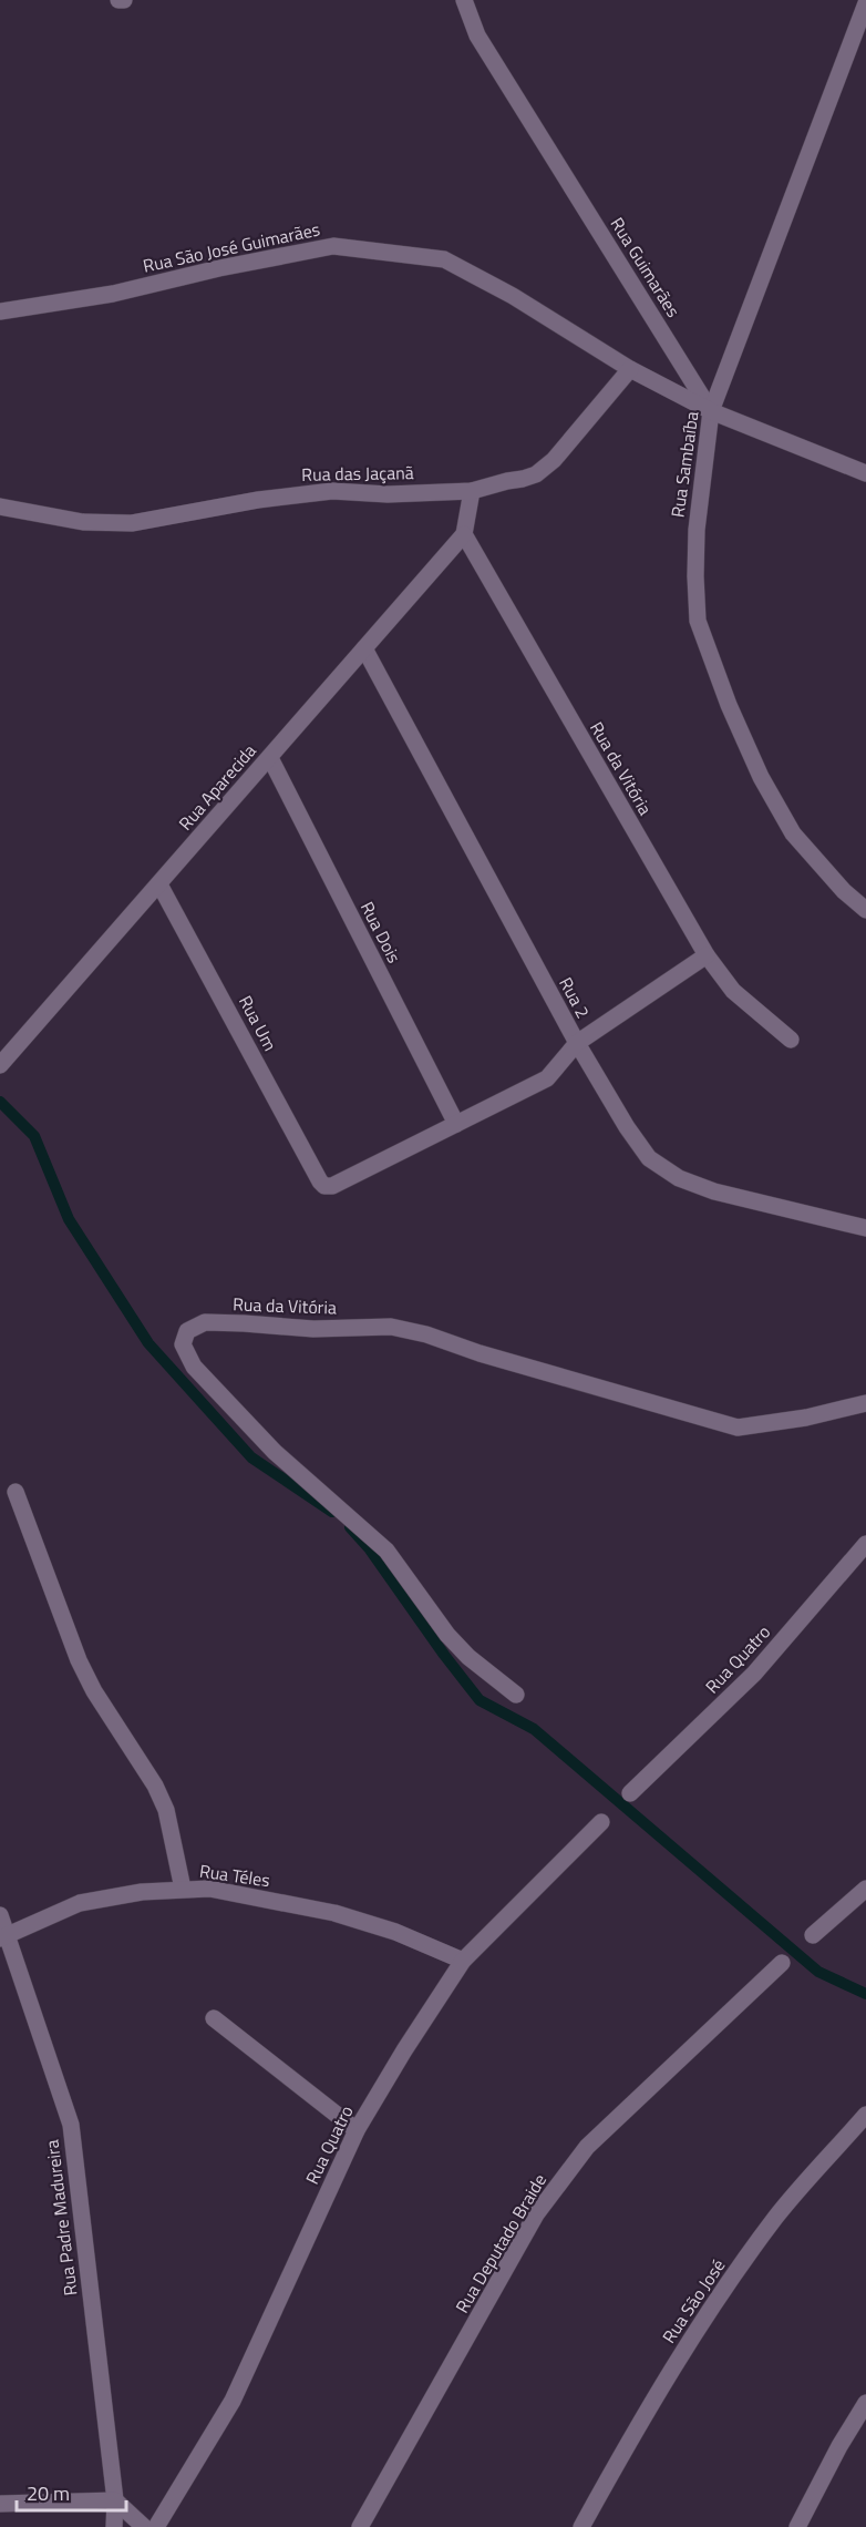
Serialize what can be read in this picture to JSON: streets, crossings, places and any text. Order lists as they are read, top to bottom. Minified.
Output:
{"streets":{"street":["Rua São José Guimarães","Rua Guimarães","Rua Sambaíba","Rua das Jaçanã","Rua da Vitória","Rua Aparecida","Rua Dois","Rua 2","Rua Um","Rua Quatro","Rua Téles","Rua Padre Madureira","Rua Deputado Braide","Rua São José"]},"crossings":[["Rua São José Guimarães","Rua Guimarães"],["Rua São José Guimarães","Rua Sambaíba"],["Rua São José Guimarães","Rua das Jaçanã"],["Rua Guimarães","Rua Sambaíba"],["Rua da Vitória","Rua Aparecida"],["Rua Aparecida","Rua Dois"],["Rua Aparecida","Rua 2"],["Rua Aparecida","Rua Um"],["Rua Dois","Rua Um"],["Rua Quatro","Rua Téles"],["Rua Téles","Rua Padre Madureira"]],"scale_bar":"20 m"}
